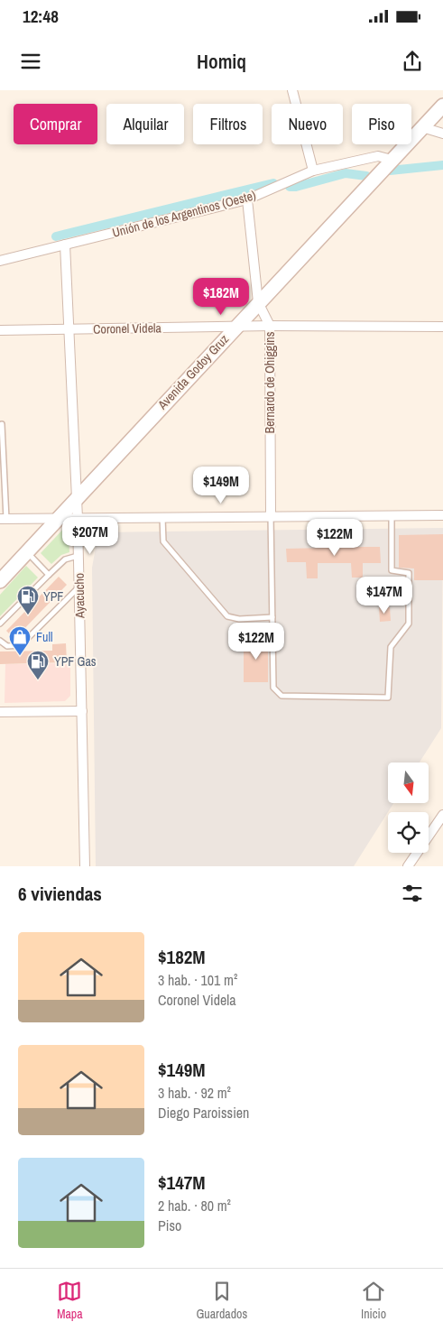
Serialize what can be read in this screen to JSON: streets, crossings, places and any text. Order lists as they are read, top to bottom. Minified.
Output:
{"streets":{"main road":["Avenida Godoy Gruz"],"street":["Unión de los Argentinos (Oeste)","Coronel Videla","Bernardo de Ohiggins","Ayacucho"]},"crossings":[["Unión de los Argentinos (Oeste)","Avenida Godoy Gruz"],["Unión de los Argentinos (Oeste)","Bernardo de Ohiggins"],["Unión de los Argentinos (Oeste)","Ayacucho"],["Coronel Videla","Avenida Godoy Gruz"],["Coronel Videla","Bernardo de Ohiggins"],["Coronel Videla","Ayacucho"],["Avenida Godoy Gruz","Bernardo de Ohiggins"],["Avenida Godoy Gruz","Ayacucho"]],"places":{"fuel station":["YPF","YPF Gas"],"shop":["Full"]},"north":"bottom","page":{"status":"12:48","header":"Homiq","chip":["Comprar","Alquilar","Filtros","Nuevo","Piso"],"price":["$182M","$149M","$207M","$122M","$147M","$122M"],"heading":"6 viviendas","list":[{"name":"$182M","note":"3 hab. · 101 m² · Coronel Videla"},{"name":"$149M","note":"3 hab. · 92 m² · Diego Paroissien"},{"name":"$147M","note":"2 hab. · 80 m² · Piso"}],"tabs":["Mapa","Guardados","Inicio"]}}
